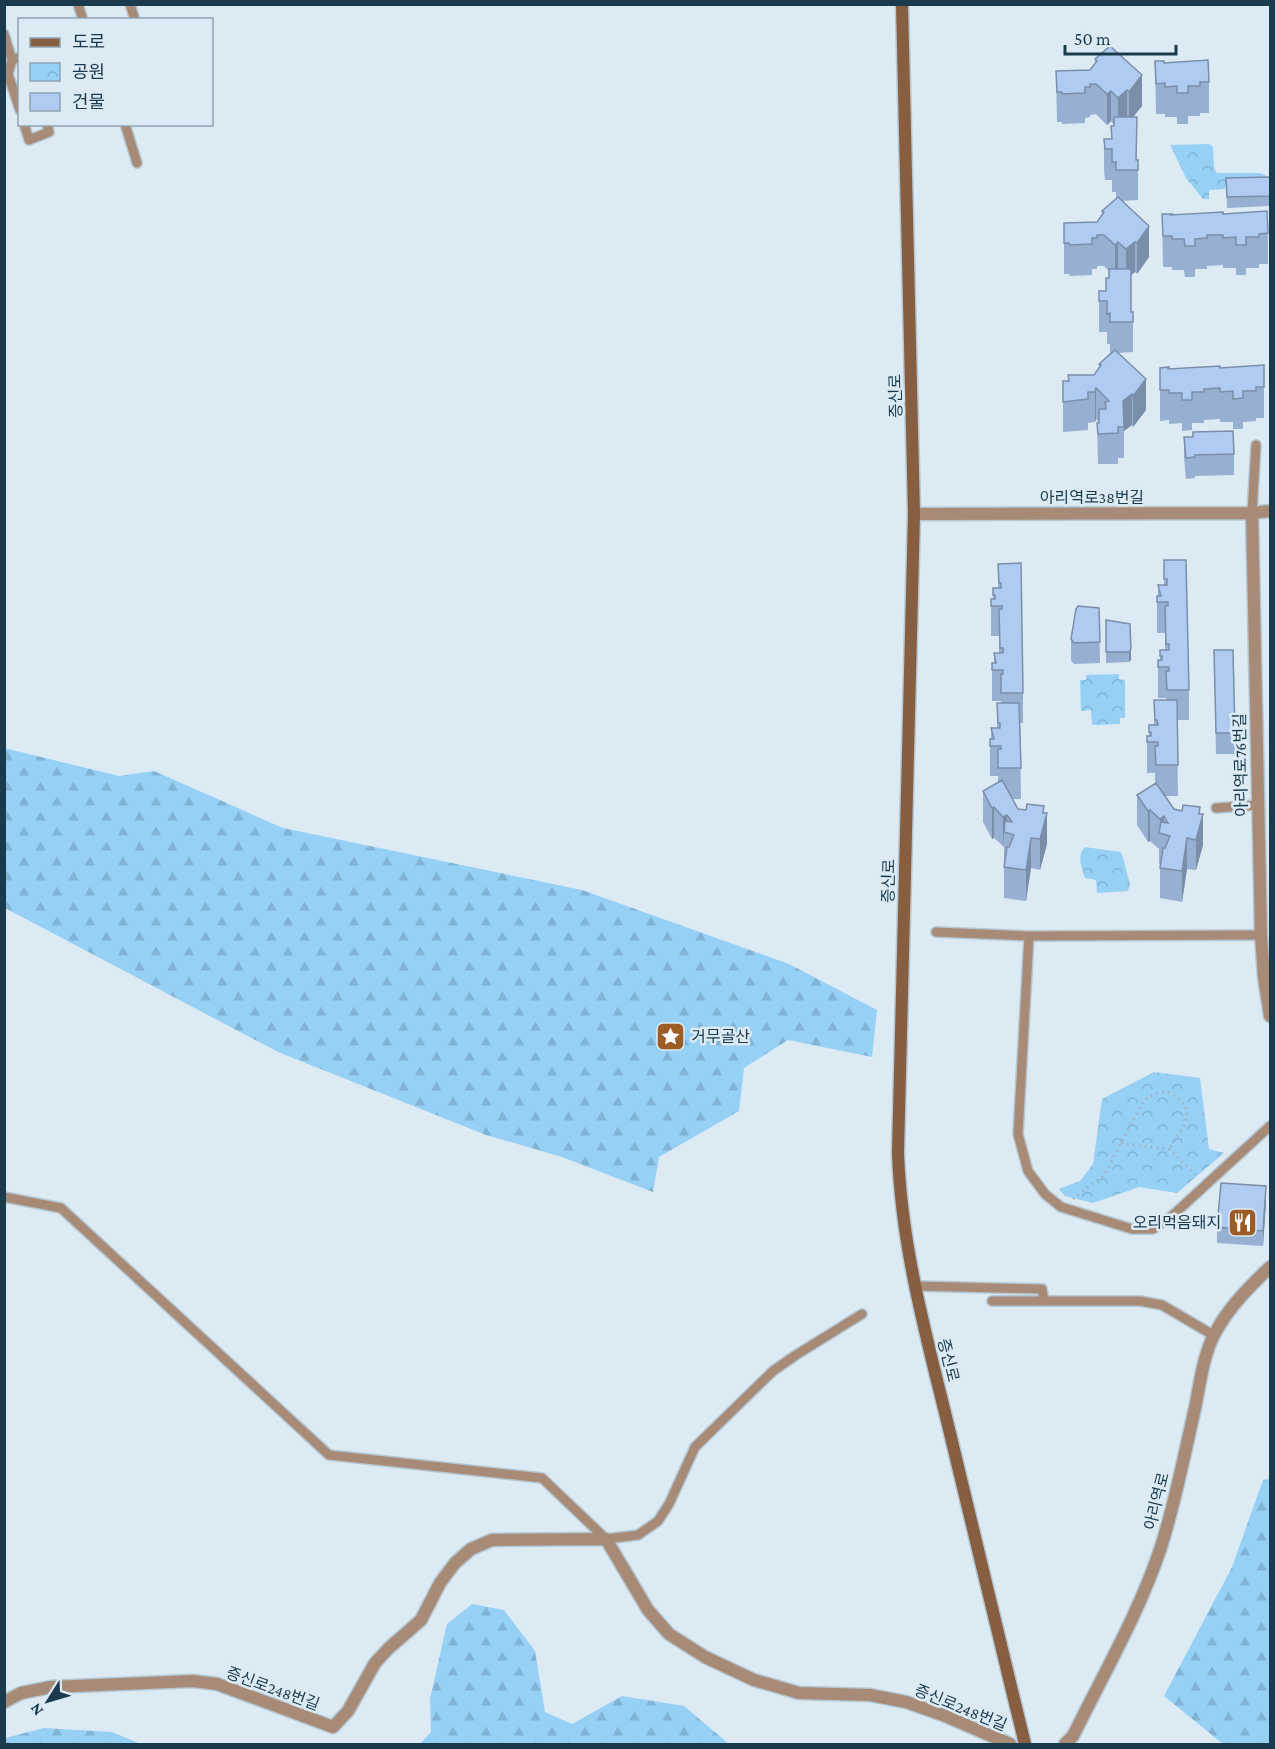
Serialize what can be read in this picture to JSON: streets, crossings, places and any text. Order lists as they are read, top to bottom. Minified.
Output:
{"streets":{"street":["증신로","아리역로38번길","아리역로76번길","아리역로","증신로248번길"]},"crossings":[["증신로","아리역로38번길"],["아리역로38번길","아리역로76번길"]],"places":{"place":["거무골산"],"restaurant":["오리먹음돼지"]},"legend":["도로","공원","건물"],"scale_bar":"50 m","north":"bottom left"}
